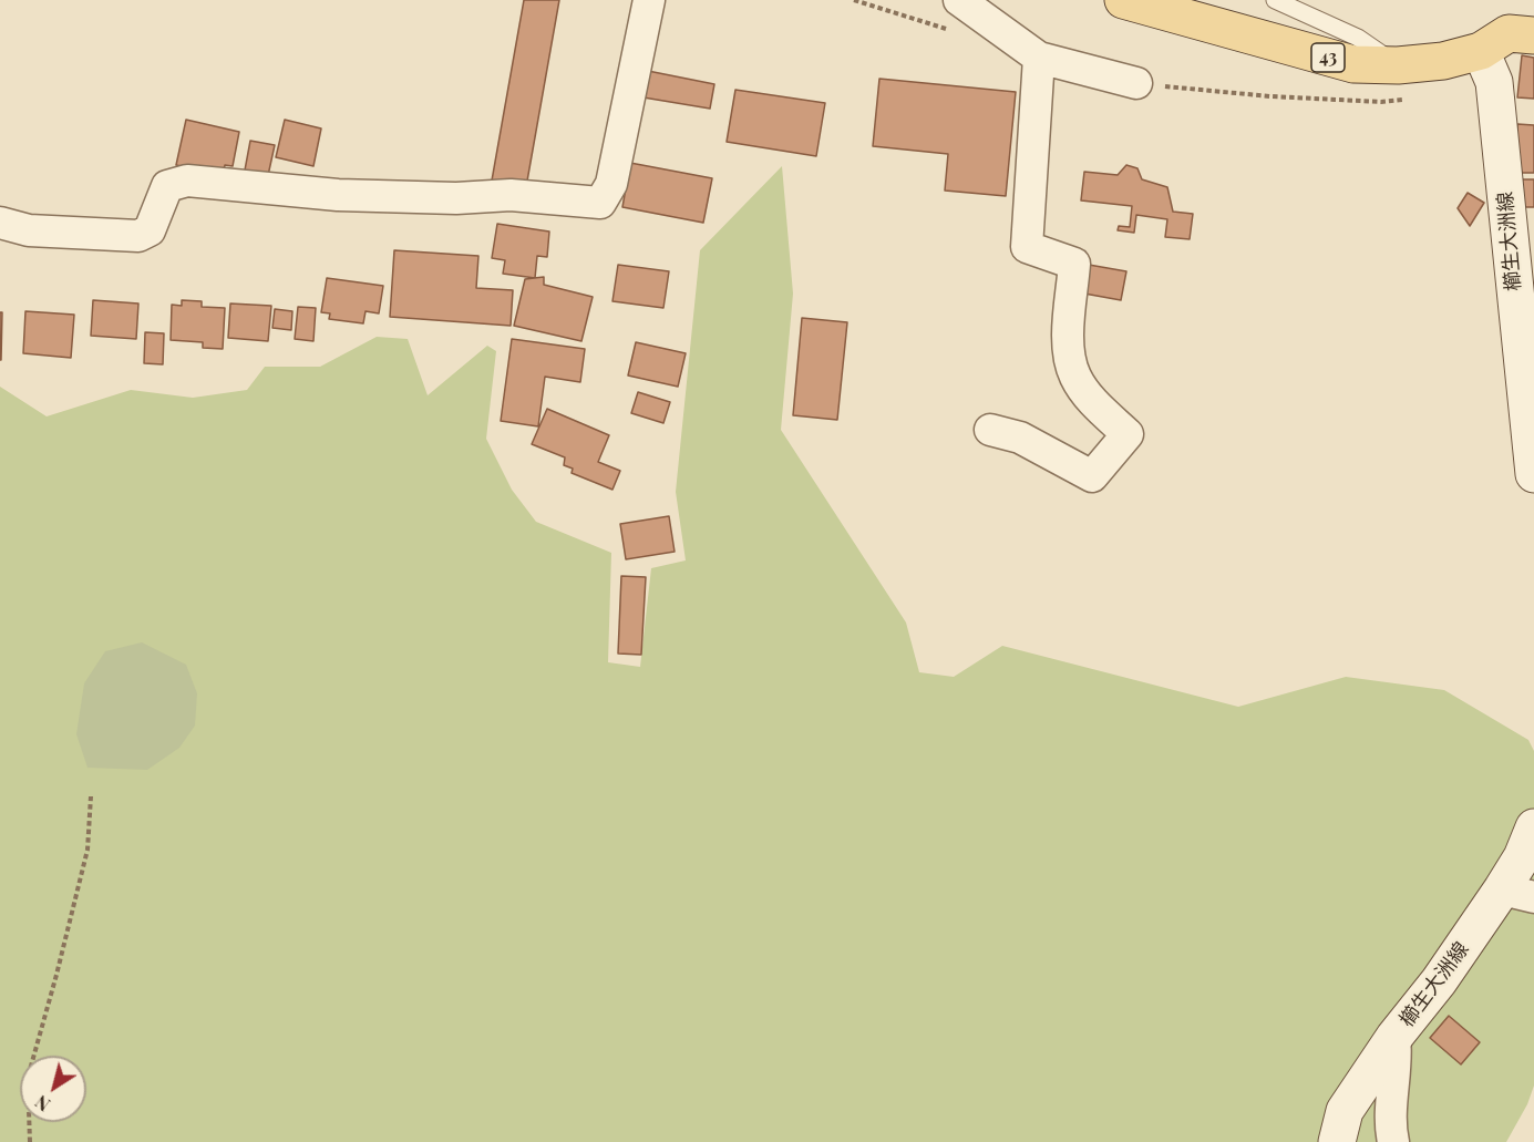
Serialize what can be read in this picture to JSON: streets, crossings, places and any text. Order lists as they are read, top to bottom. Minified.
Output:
{"streets":{"main road":["43","櫛生大洲線"]},"crossings":[["43","櫛生大洲線"]],"north":"bottom left"}
